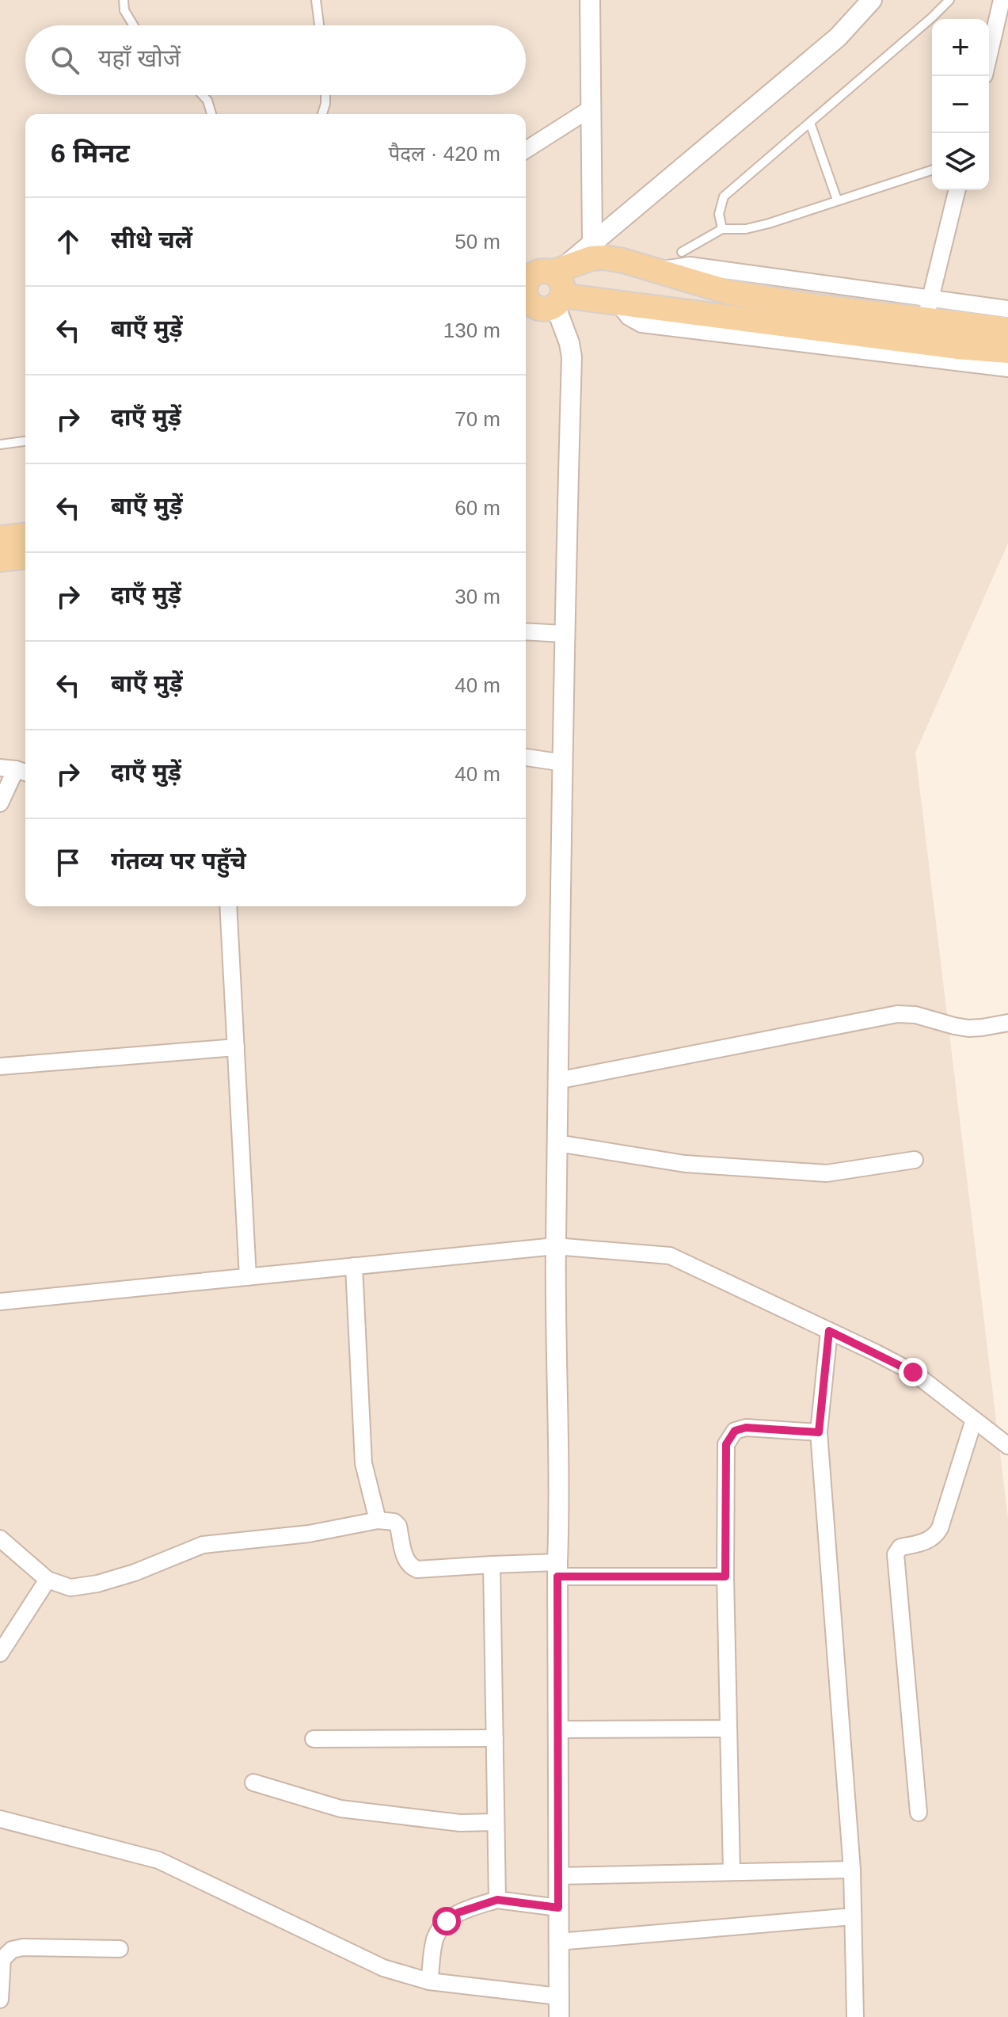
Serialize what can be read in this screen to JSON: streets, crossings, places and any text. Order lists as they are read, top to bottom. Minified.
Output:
{"page":{"map_buttons":["+","−"],"search":"यहाँ खोजें","heading":["6 मिनट","पैदल · 420 m"],"list":[["सीधे चलें","50 m"],["बाएँ मुड़ें","130 m"],["दाएँ मुड़ें","70 m"],["बाएँ मुड़ें","60 m"],["दाएँ मुड़ें","30 m"],["बाएँ मुड़ें","40 m"],["दाएँ मुड़ें","40 m"],"गंतव्य पर पहुँचे"]}}
